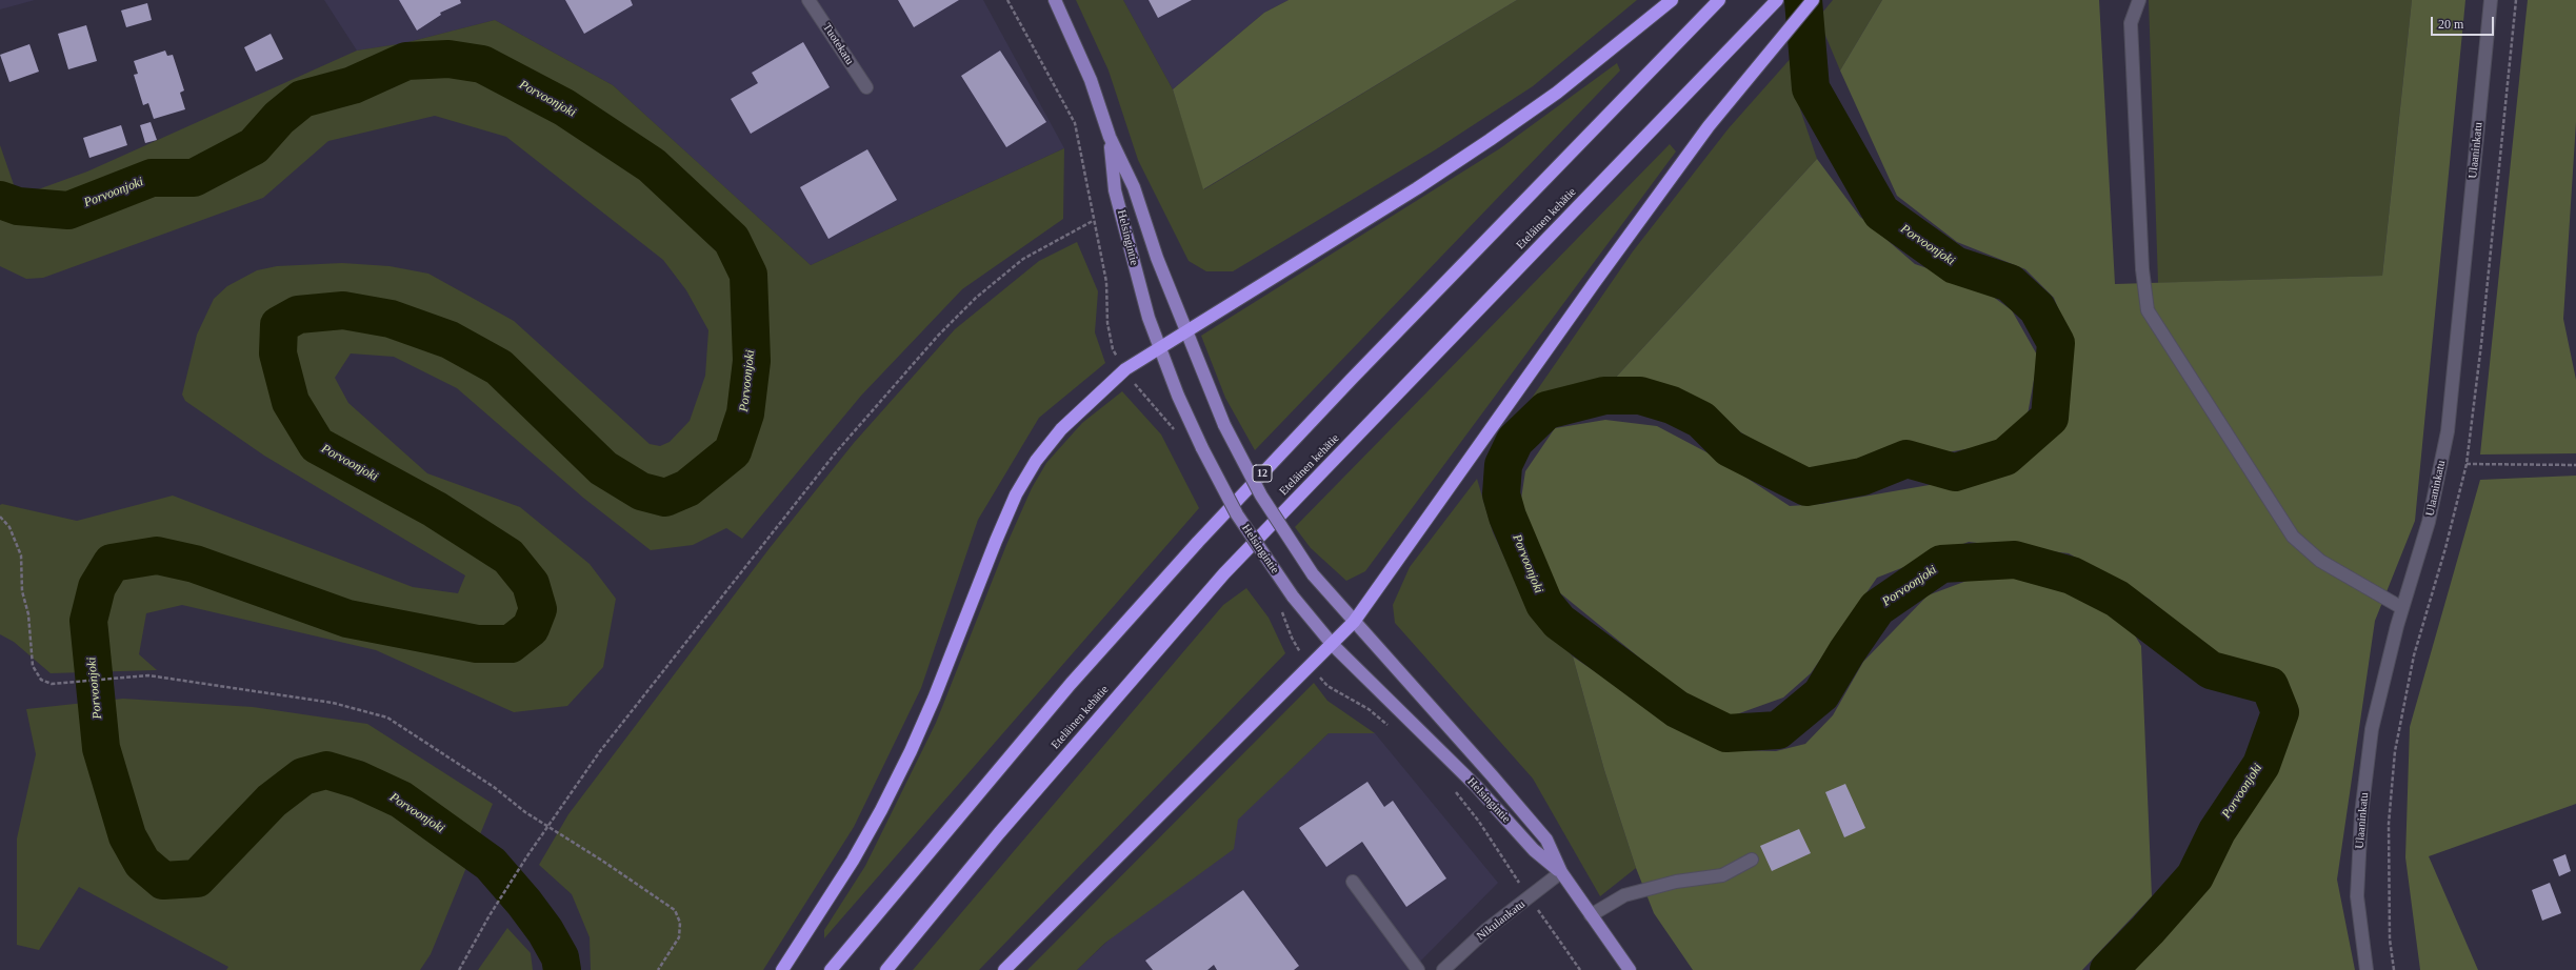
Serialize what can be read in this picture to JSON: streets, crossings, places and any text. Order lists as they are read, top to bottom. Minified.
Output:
{"streets":{"highway":["Eteläinen kehätie","12"],"main road":["Helsingintie"],"street":["Tuotekatu","Ulaaninkatu","Nikulankatu"]},"crossings":[["Helsingintie","Nikulankatu"]],"water":["Porvoonjoki"],"scale_bar":"20 m"}
